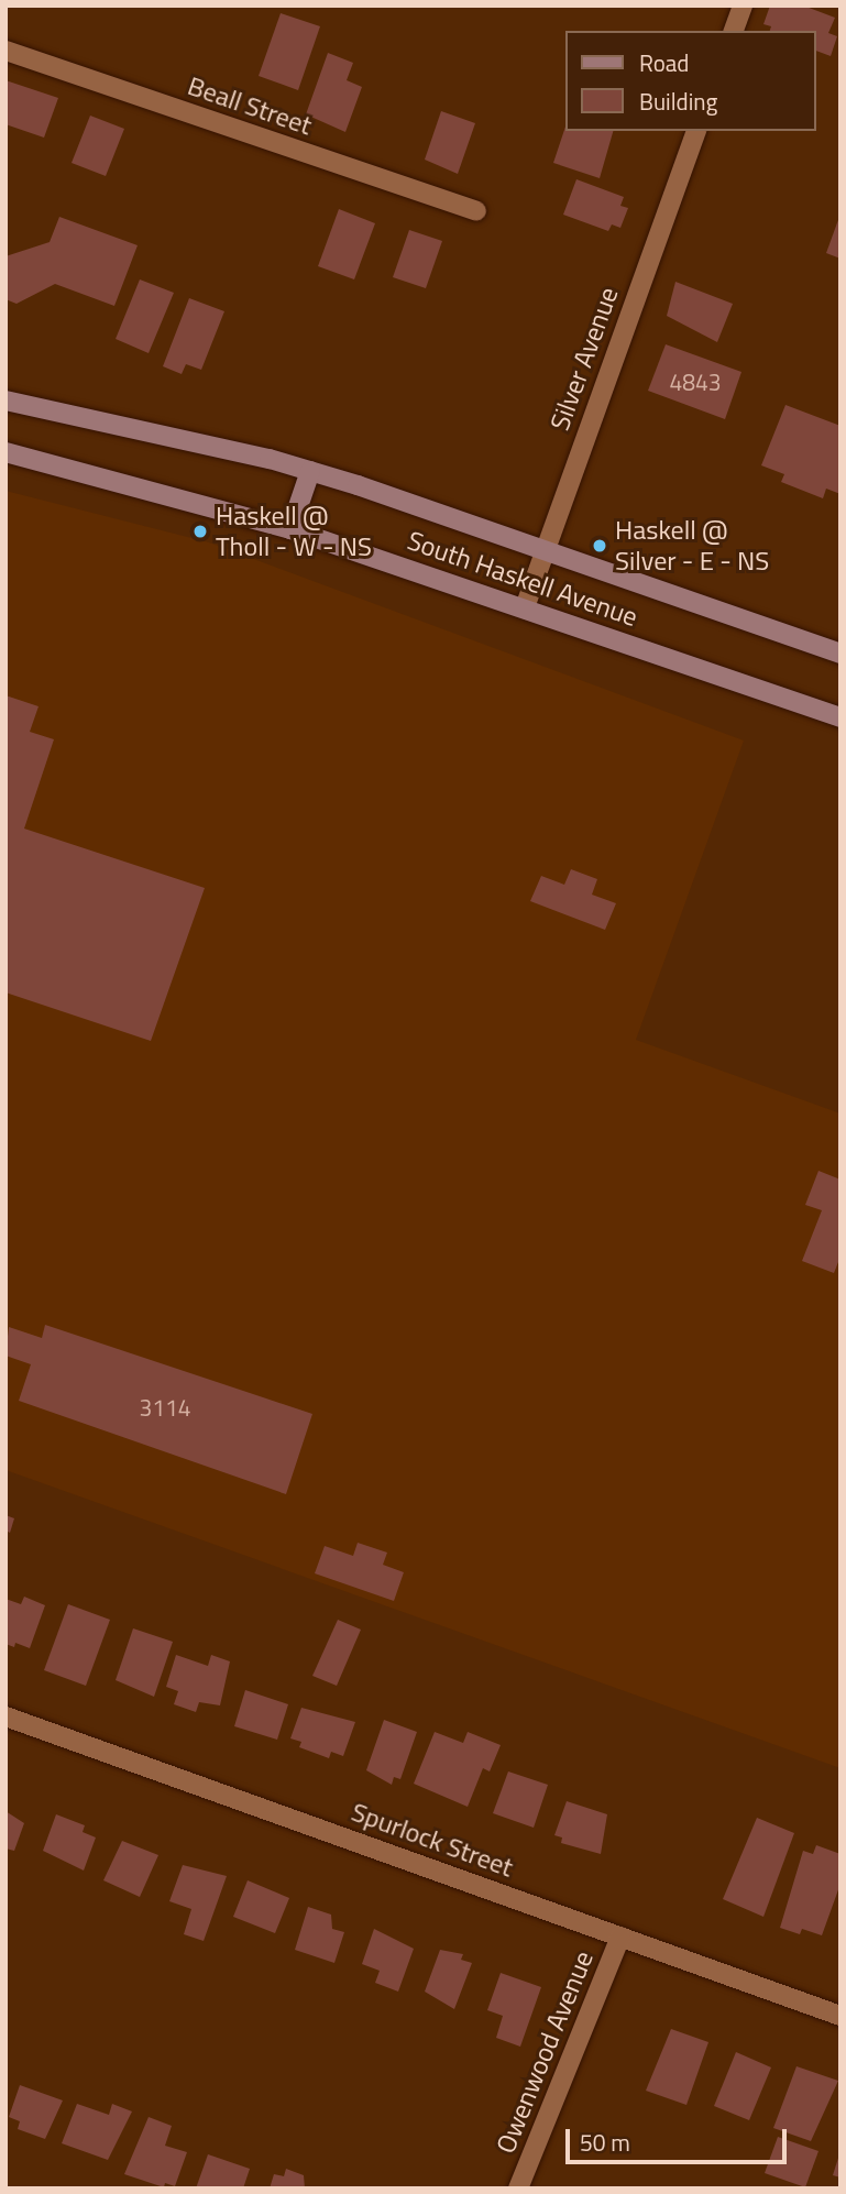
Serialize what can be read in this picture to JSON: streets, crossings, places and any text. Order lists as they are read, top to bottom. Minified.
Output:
{"streets":{"main road":["South Haskell Avenue"],"street":["Beall Street","Silver Avenue","Spurlock Street","Owenwood Avenue"]},"crossings":[["Silver Avenue","South Haskell Avenue"],["Spurlock Street","Owenwood Avenue"]],"places":["Haskell @ Tholl - W - NS","Haskell @ Silver - E - NS"],"house_numbers":["4843","3114"],"legend":["Road","Building"],"scale_bar":"50 m"}
